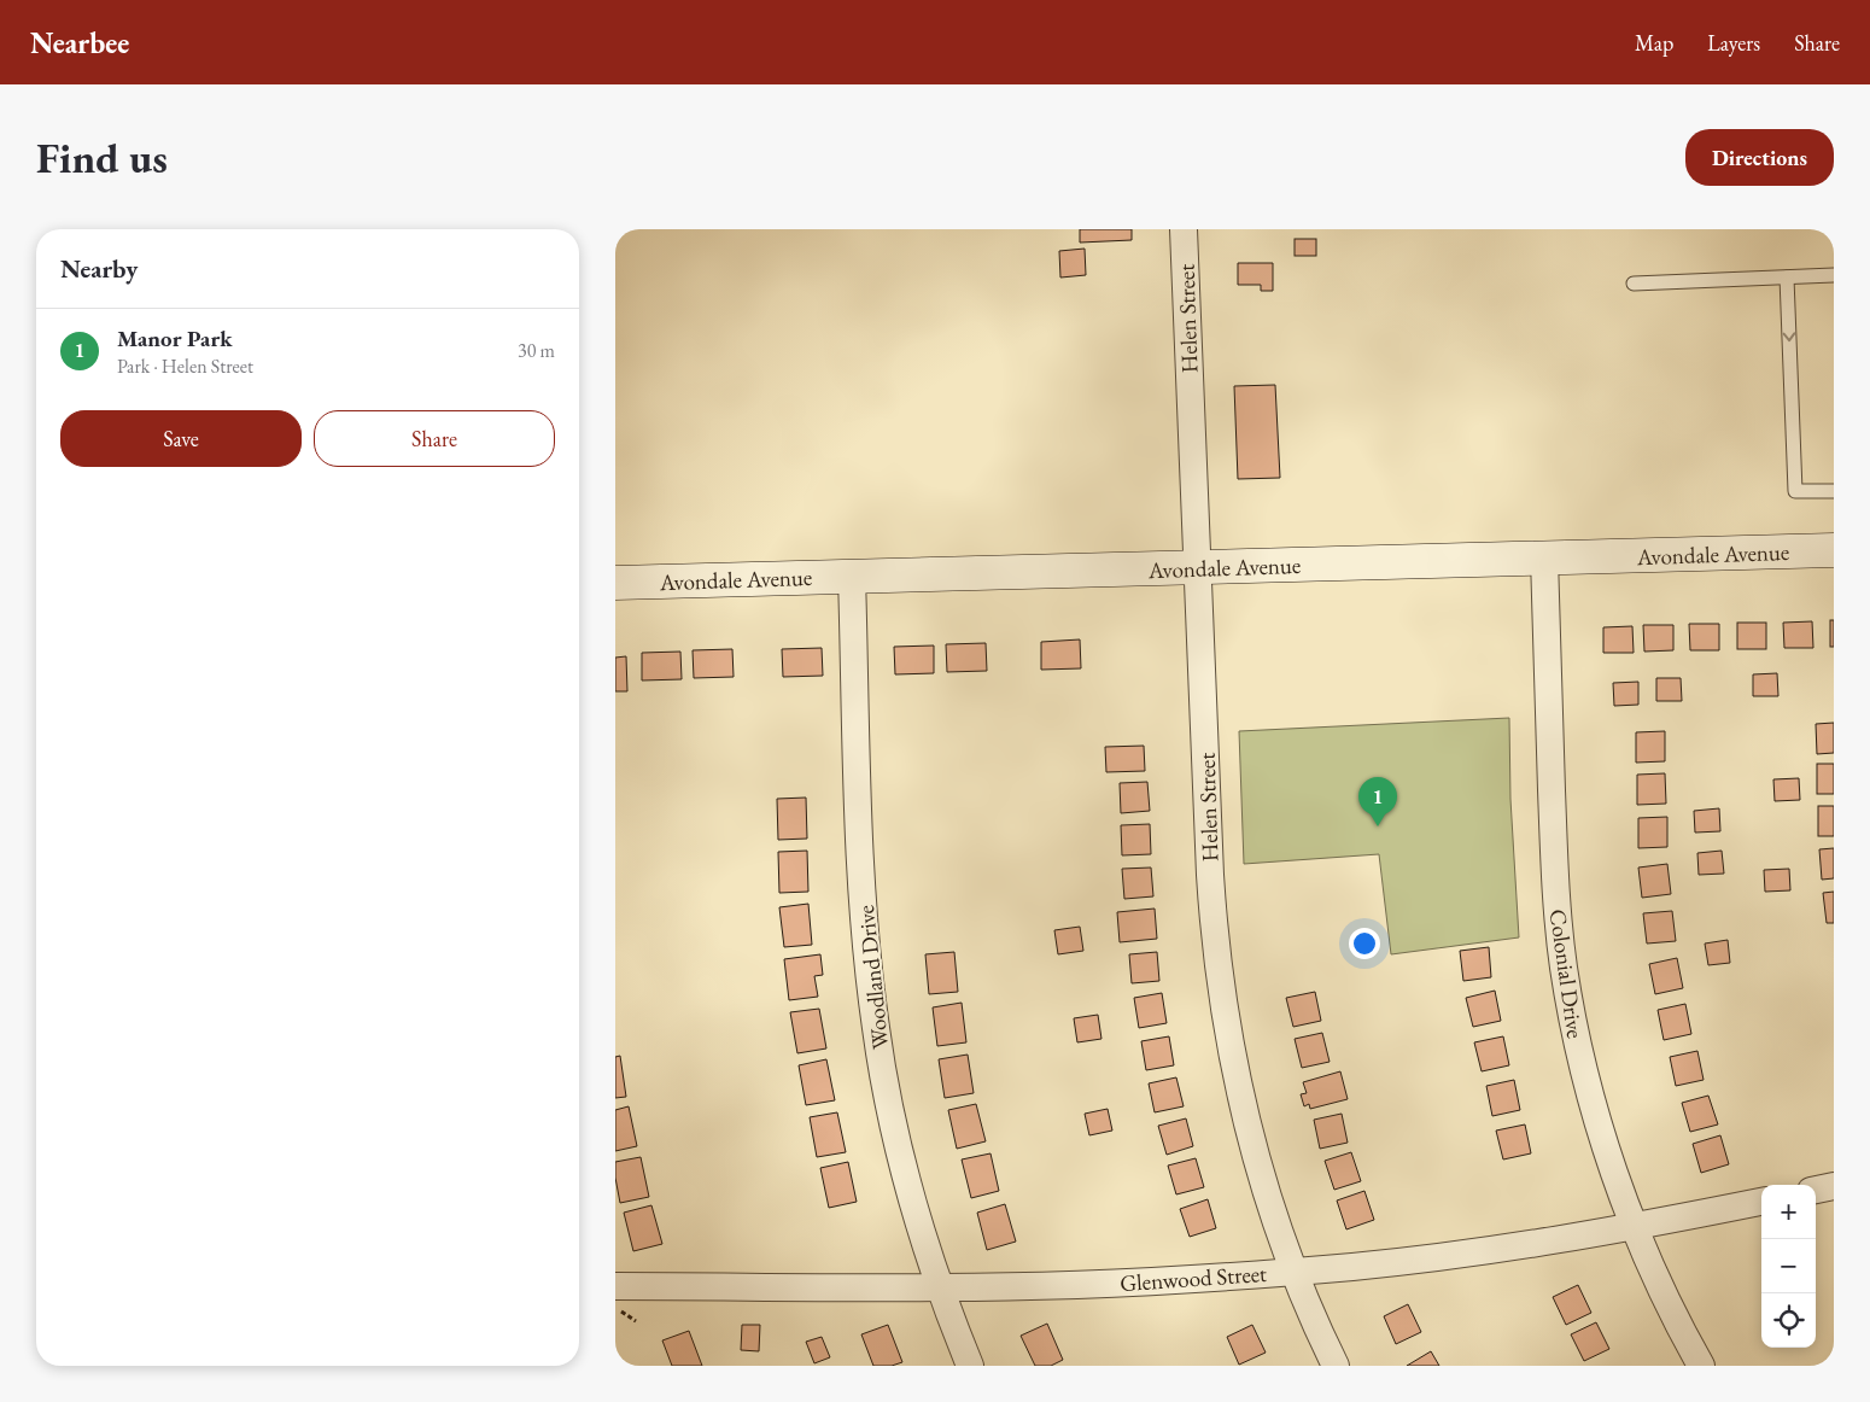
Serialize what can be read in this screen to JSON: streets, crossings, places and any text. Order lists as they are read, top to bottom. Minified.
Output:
{"streets":{"street":["Helen Street","Avondale Avenue","Colonial Drive","Woodland Drive","Glenwood Street"]},"crossings":[["Helen Street","Avondale Avenue"],["Helen Street","Glenwood Street"],["Avondale Avenue","Colonial Drive"],["Avondale Avenue","Woodland Drive"],["Colonial Drive","Glenwood Street"],["Woodland Drive","Glenwood Street"]],"page":{"header":"Nearbee","nav":["Map","Layers","Share"],"buttons":["Directions",["Save","Share"]],"title":"Find us","heading":"Nearby","list":[{"mark":"1","name":"Manor Park","note":"Park · Helen Street","value":"30 m"}],"pins":"1","map_buttons":["+","−"]}}
